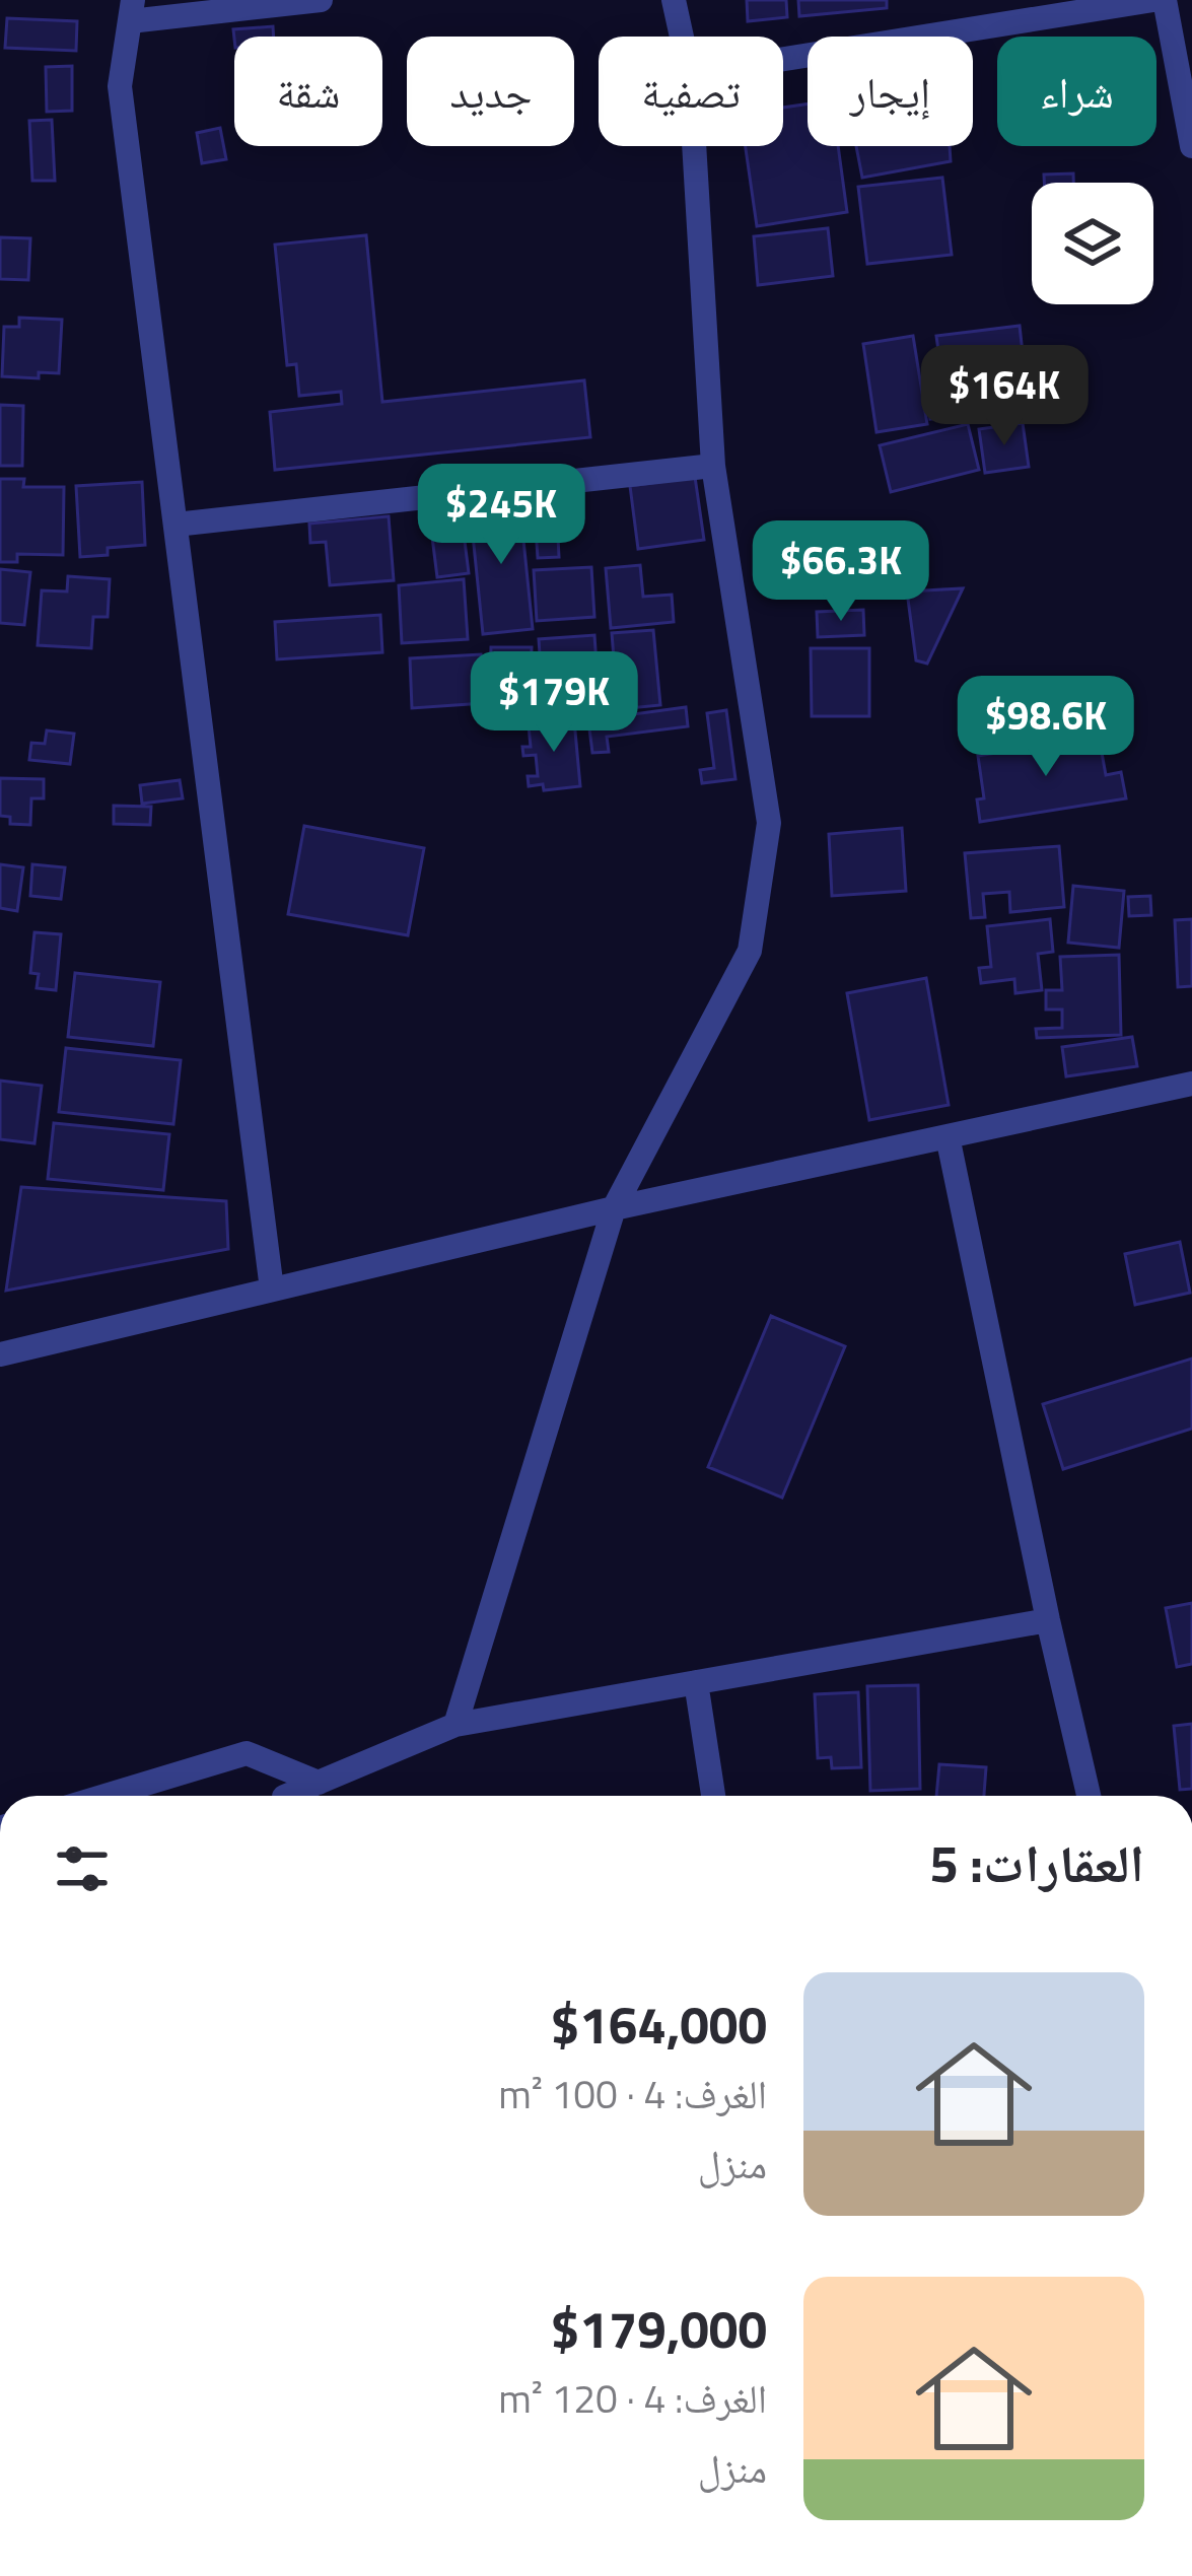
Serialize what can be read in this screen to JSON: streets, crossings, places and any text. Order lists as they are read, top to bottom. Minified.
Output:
{"page":{"chip":["شراء","إيجار","تصفية","جديد","شقة"],"price":["$164K","$245K","$66.3K","$179K","$98.6K"],"heading":"العقارات: 5","list":[{"name":"$164,000","note":"الغرف: 4 · 100 m² · منزل"},{"name":"$179,000","note":"الغرف: 4 · 120 m² · منزل"}]}}
